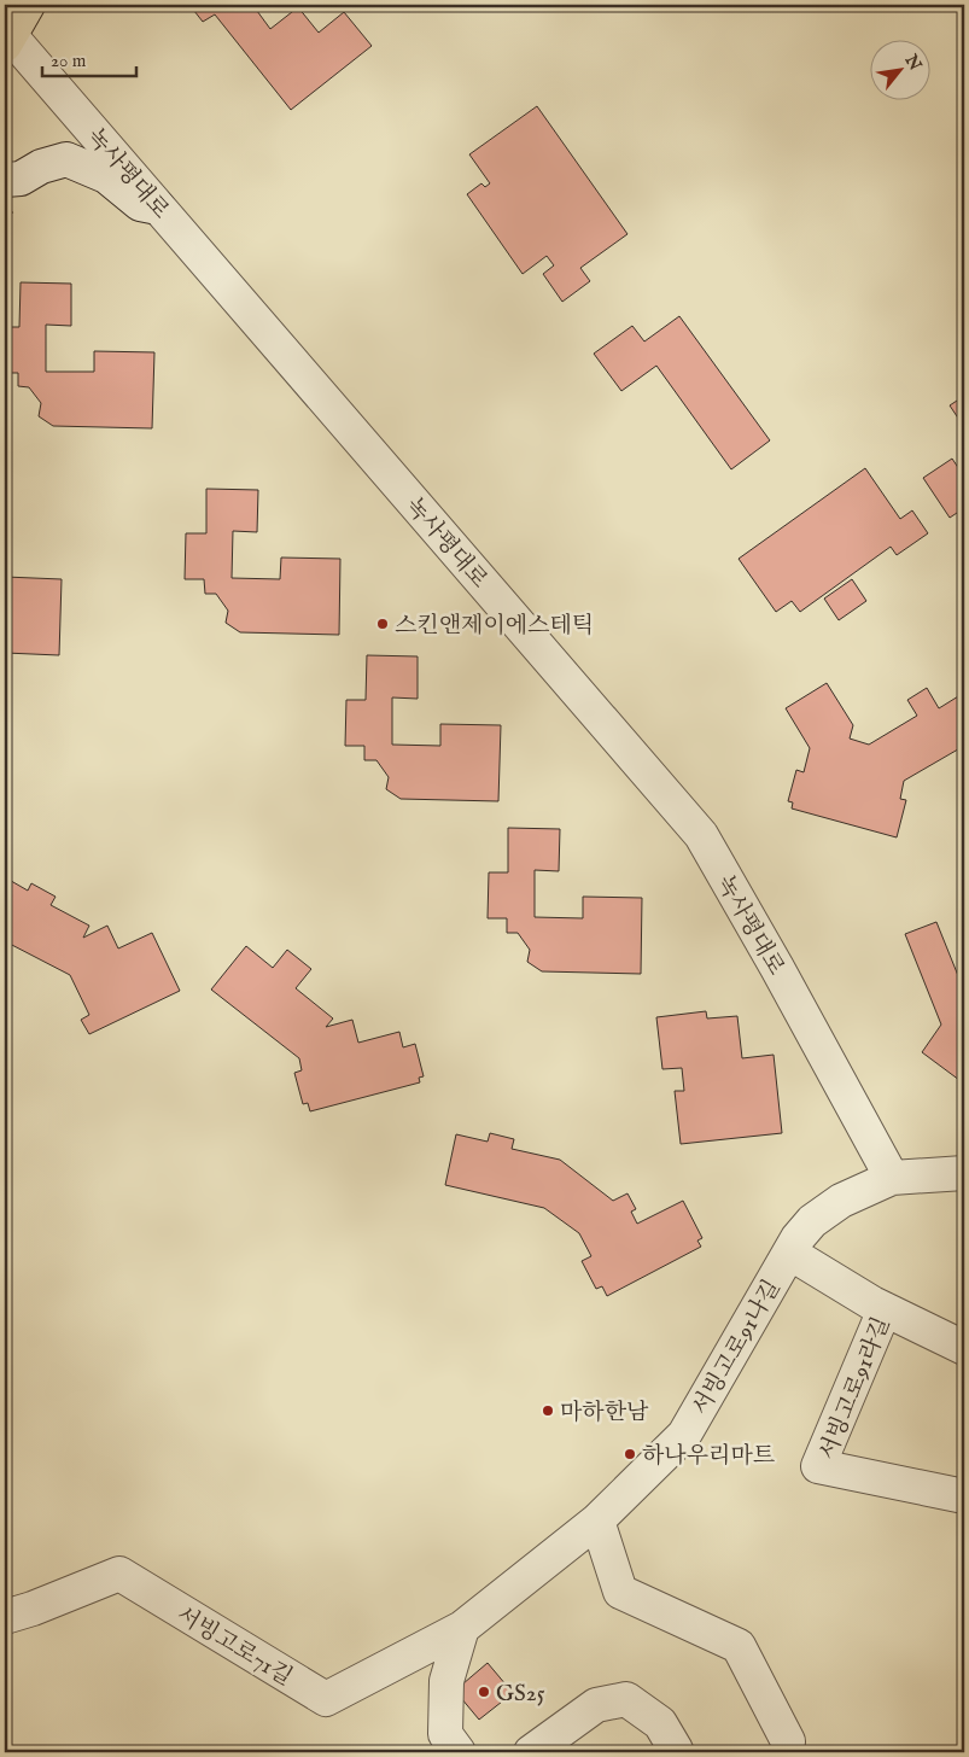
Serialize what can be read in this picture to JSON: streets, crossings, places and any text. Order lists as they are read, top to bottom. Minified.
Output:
{"streets":{"main road":["녹사평대로"],"street":["서빙고로91나길","서빙고로91라길","서빙고로71길"]},"crossings":[["녹사평대로","서빙고로91나길"],["서빙고로91나길","서빙고로91라길"],["서빙고로91나길","서빙고로71길"]],"places":["스킨앤제이에스테틱","마하한남","하나우리마트","GS25"],"scale_bar":"20 m","north":"top right"}
